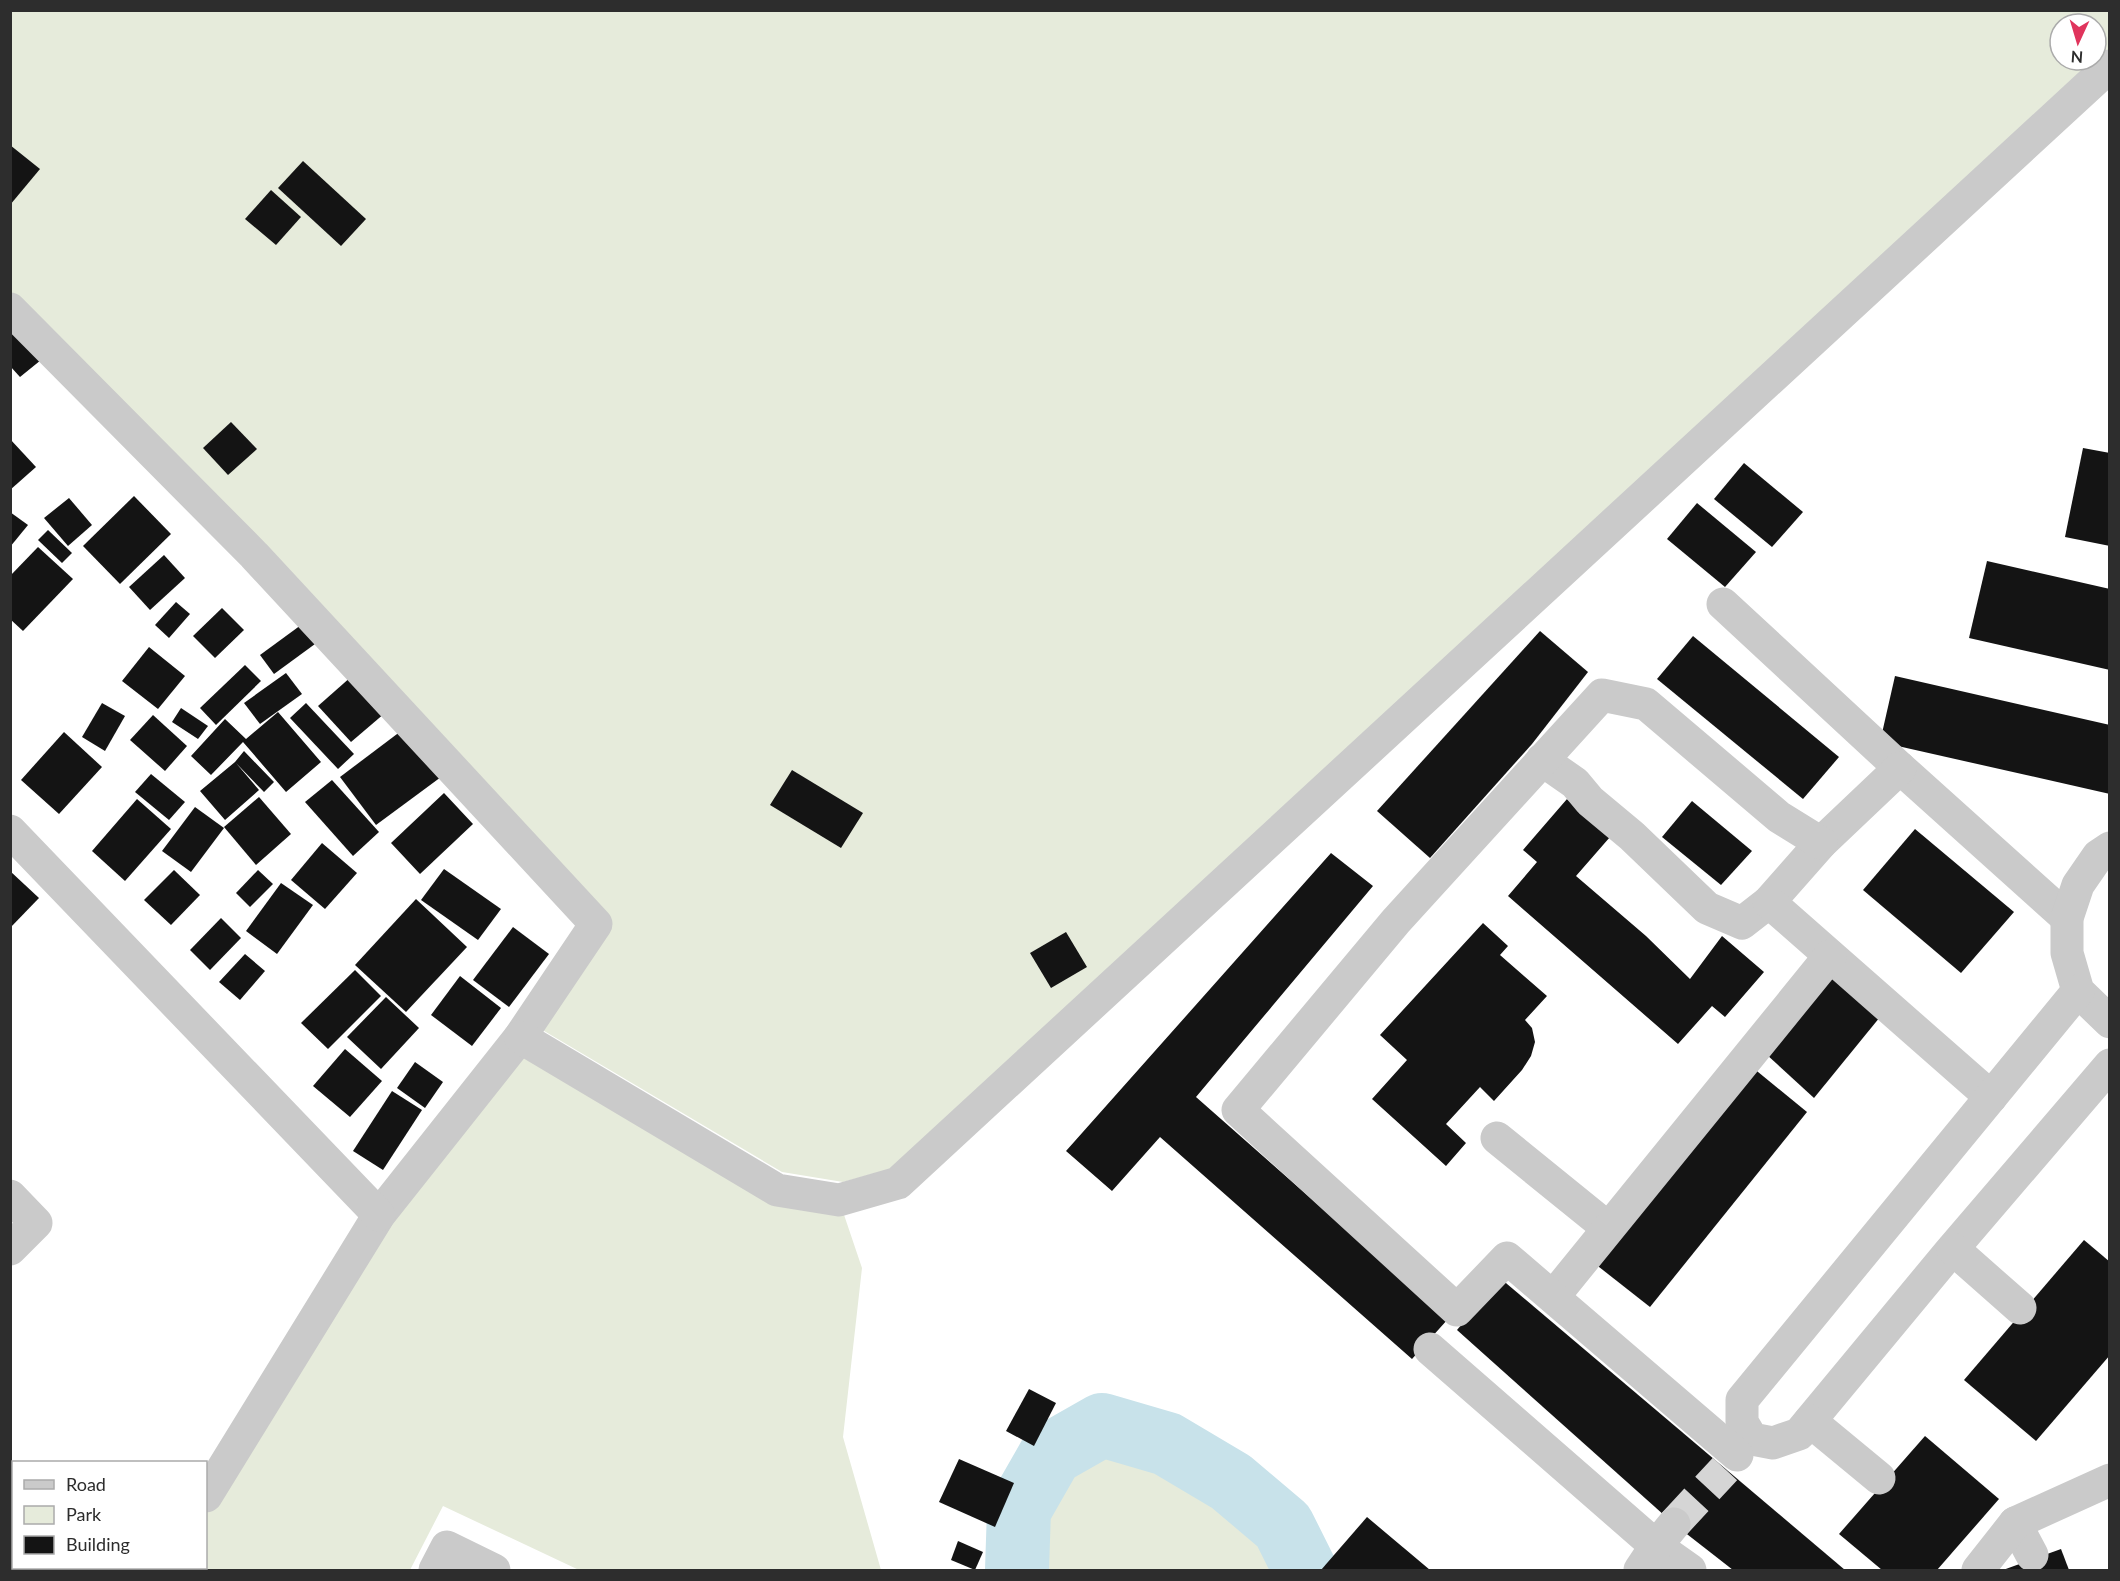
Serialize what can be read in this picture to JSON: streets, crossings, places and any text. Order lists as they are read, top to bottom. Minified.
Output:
{"legend":["Road","Park","Building"],"north":"bottom"}
